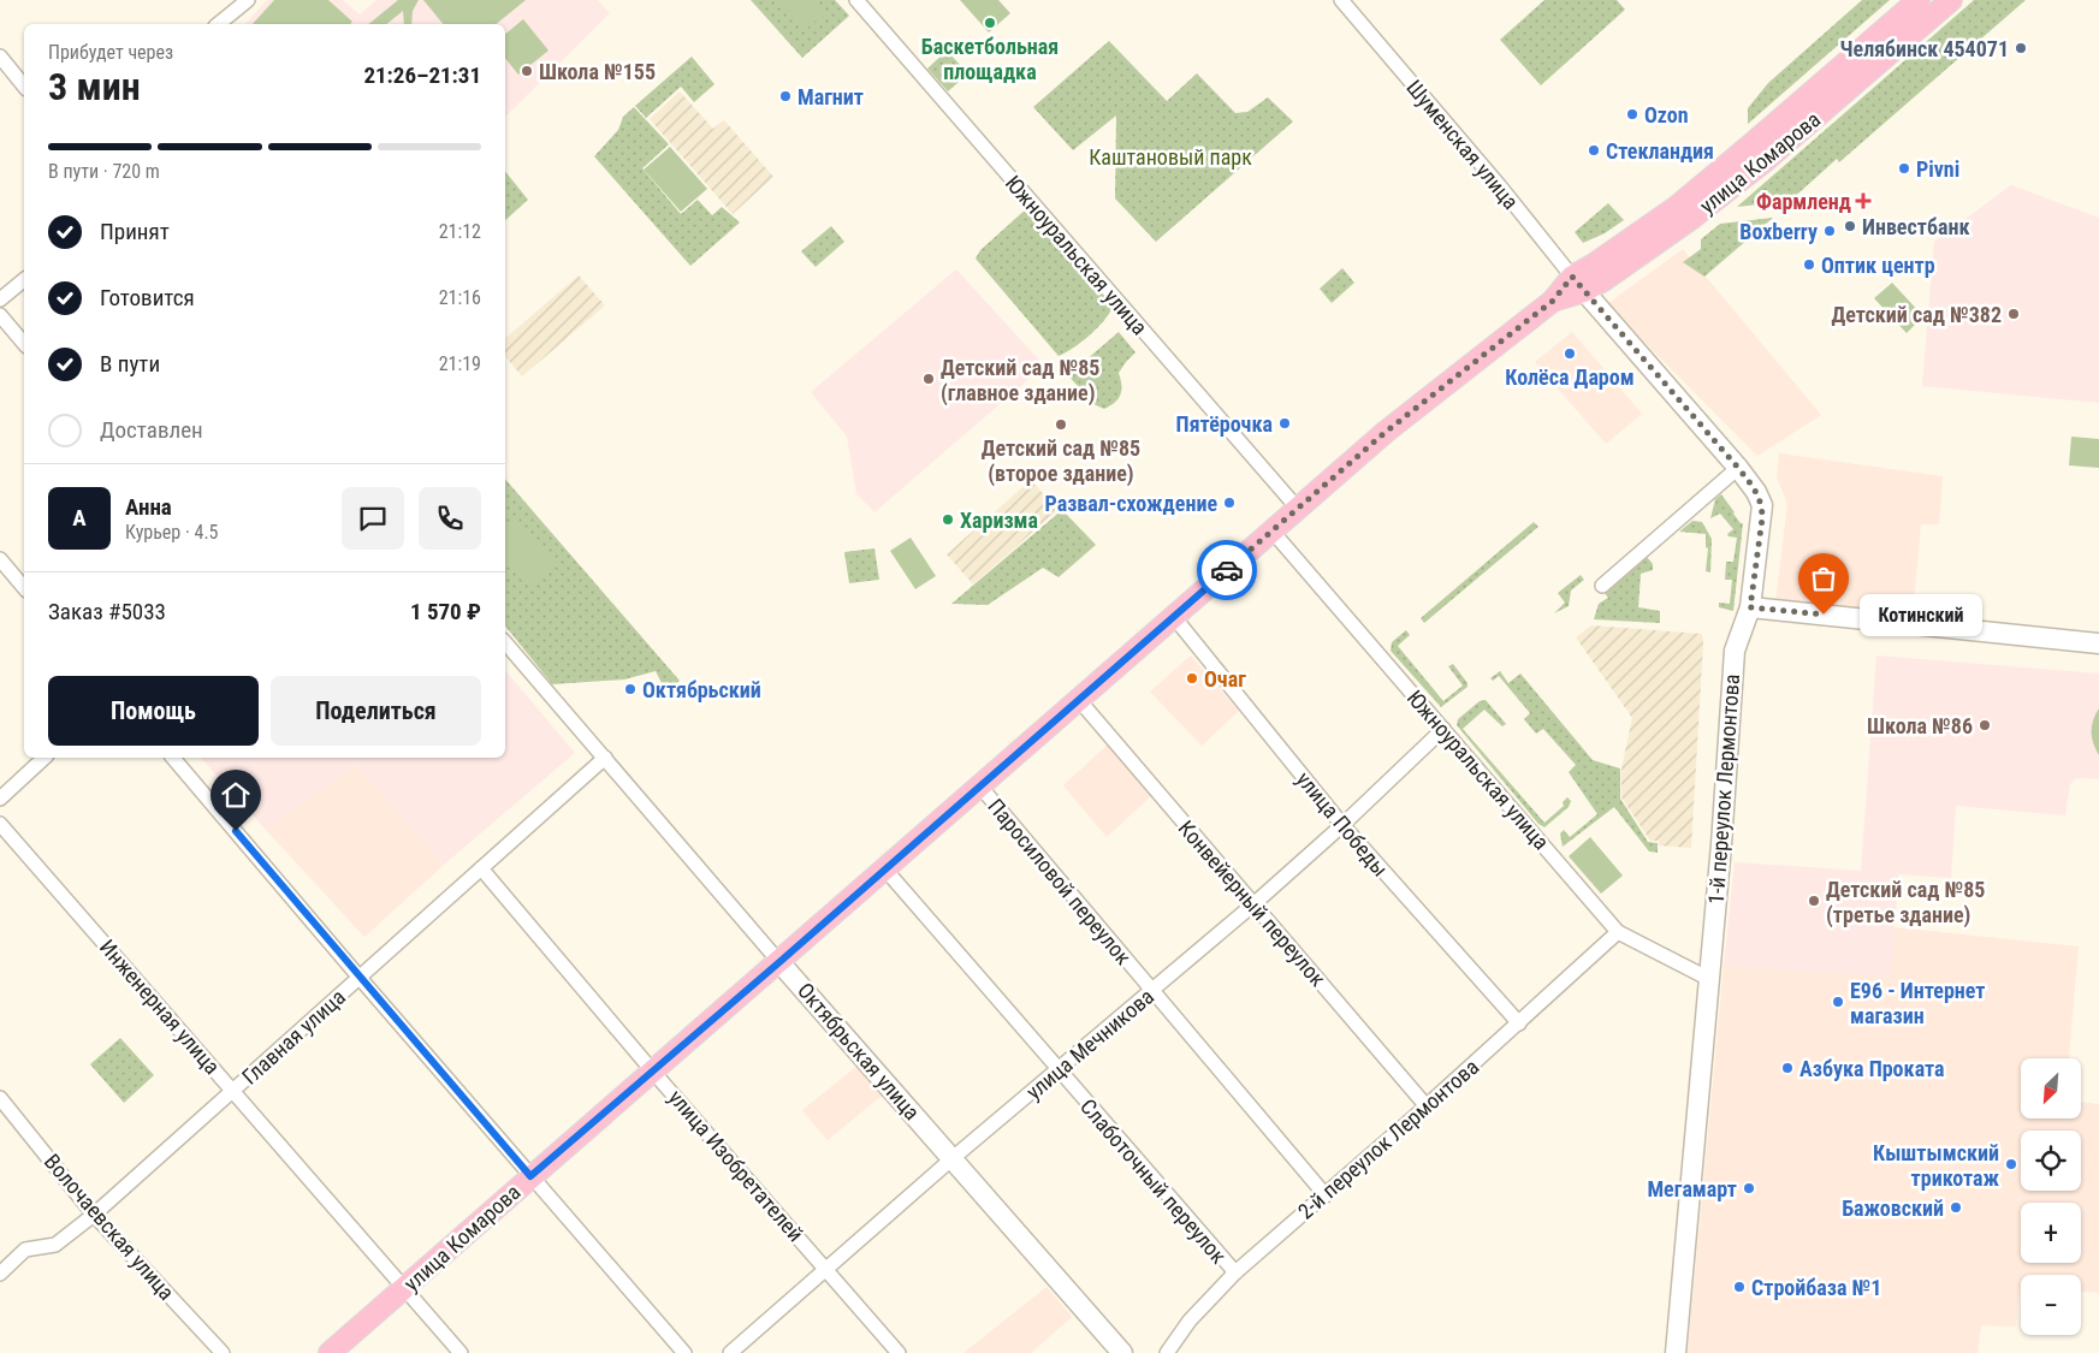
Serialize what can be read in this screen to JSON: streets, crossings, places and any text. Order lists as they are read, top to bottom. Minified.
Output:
{"streets":{"main road":["улица Комарова"],"street":["Шуменская улица","Южноуральская улица","1-й переулок Лермонтова","улица Победы","Паросиловой переулок","Конвейерный переулок","Инженерная улица","Главная улица","улица Мечникова","Октябрьская улица","2-й переулок Лермонтова","улица Изобретателей","Слаботочный переулок","Волочаевская улица"]},"crossings":[["Шуменская улица","улица Комарова"],["Шуменская улица","1-й переулок Лермонтова"],["улица Комарова","Южноуральская улица"],["улица Комарова","1-й переулок Лермонтова"],["улица Комарова","улица Победы"],["улица Комарова","Паросиловой переулок"],["улица Комарова","Конвейерный переулок"],["улица Комарова","Инженерная улица"],["улица Комарова","Октябрьская улица"],["улица Комарова","улица Изобретателей"],["улица Комарова","Слаботочный переулок"],["Южноуральская улица","1-й переулок Лермонтова"],["Южноуральская улица","улица Мечникова"],["Южноуральская улица","2-й переулок Лермонтова"],["улица Победы","улица Мечникова"],["улица Победы","2-й переулок Лермонтова"],["Паросиловой переулок","улица Мечникова"],["Паросиловой переулок","2-й переулок Лермонтова"],["Конвейерный переулок","улица Мечникова"],["Конвейерный переулок","2-й переулок Лермонтова"],["Инженерная улица","Главная улица"],["Главная улица","Октябрьская улица"],["Главная улица","улица Изобретателей"],["Главная улица","Волочаевская улица"],["улица Мечникова","Октябрьская улица"],["улица Мечникова","улица Изобретателей"],["улица Мечникова","Слаботочный переулок"],["2-й переулок Лермонтова","Слаботочный переулок"]],"parks":["Каштановый парк"],"places":{"other":["Баскетбольная площадка","Челябинск 454071","Школа №155","Магнит","Ozon","Стекландия","Pivni","Инвестбанк","Boxberry","Оптик центр","Детский сад №382","Колёса Даром","Детский сад №85 (главное здание)","Пятёрочка","Детский сад №85 (второе здание)","Развал-схождение","Харизма","Котинский","Очаг","Октябрьский","Школа №86","Детский сад №85 (третье здание)","Е96 - Интернет магазин","Азбука Проката","Кыштымский трикотаж","Мегамарт","Бажовский","Стройбаза №1"],"health":["Фармленд"]},"north":"bottom left","page":{"heading":["3 мин","Прибудет через","21:26–21:31"],"panel":["Анна","Курьер · 4.5","Заказ #5033","1 570 ₽"],"bar":"В пути · 720 m","list":[["Принят","21:12"],["Готовится","21:16"],["В пути","21:19"],"Доставлен"],"round":"А","bubble":"Котинский","buttons":["Помощь","Поделиться"],"map_buttons":["+","−"]}}
